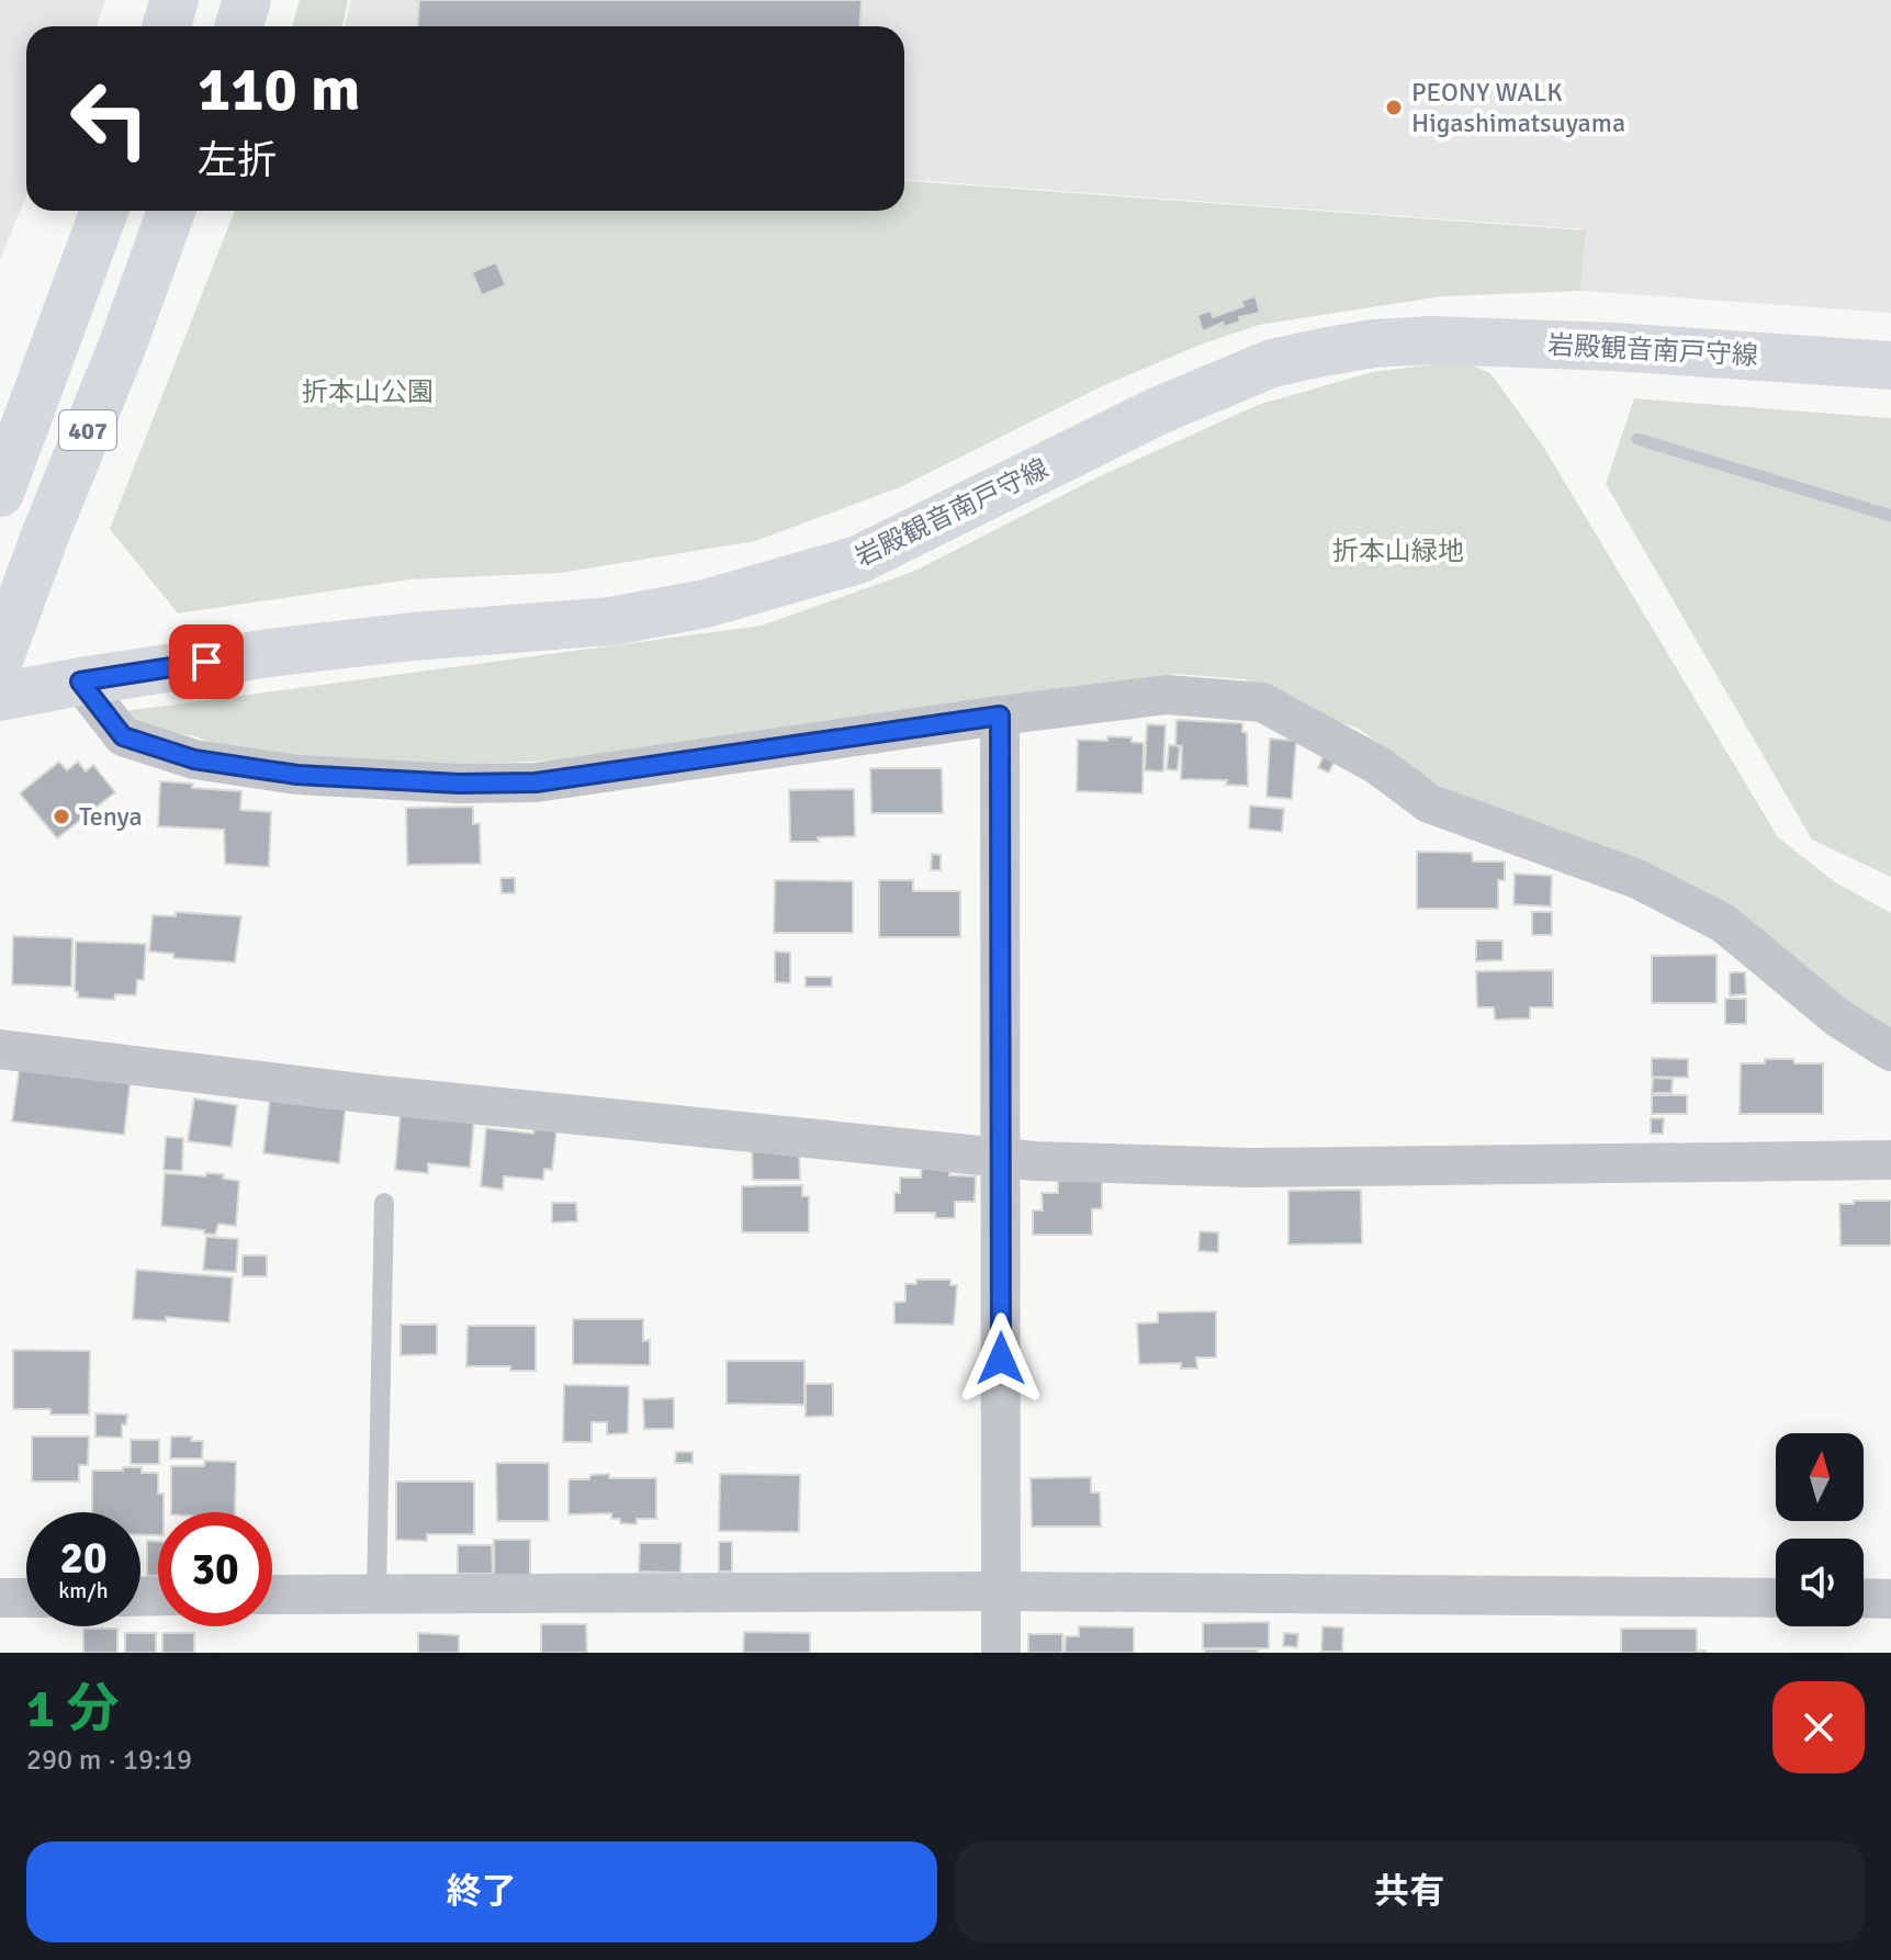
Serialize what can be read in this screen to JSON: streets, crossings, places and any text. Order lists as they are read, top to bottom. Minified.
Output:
{"streets":{"main road":["岩殿観音南戸守線","407"]},"parks":["折本山公園","折本山緑地"],"places":["PEONY WALK Higashimatsuyama","Tenya"],"north":"top","page":{"turn":["110 m","左折"],"speed":"20 km/h","limit":"30","heading":["1 分","290 m · 19:19"],"buttons":["終了","共有"]}}
